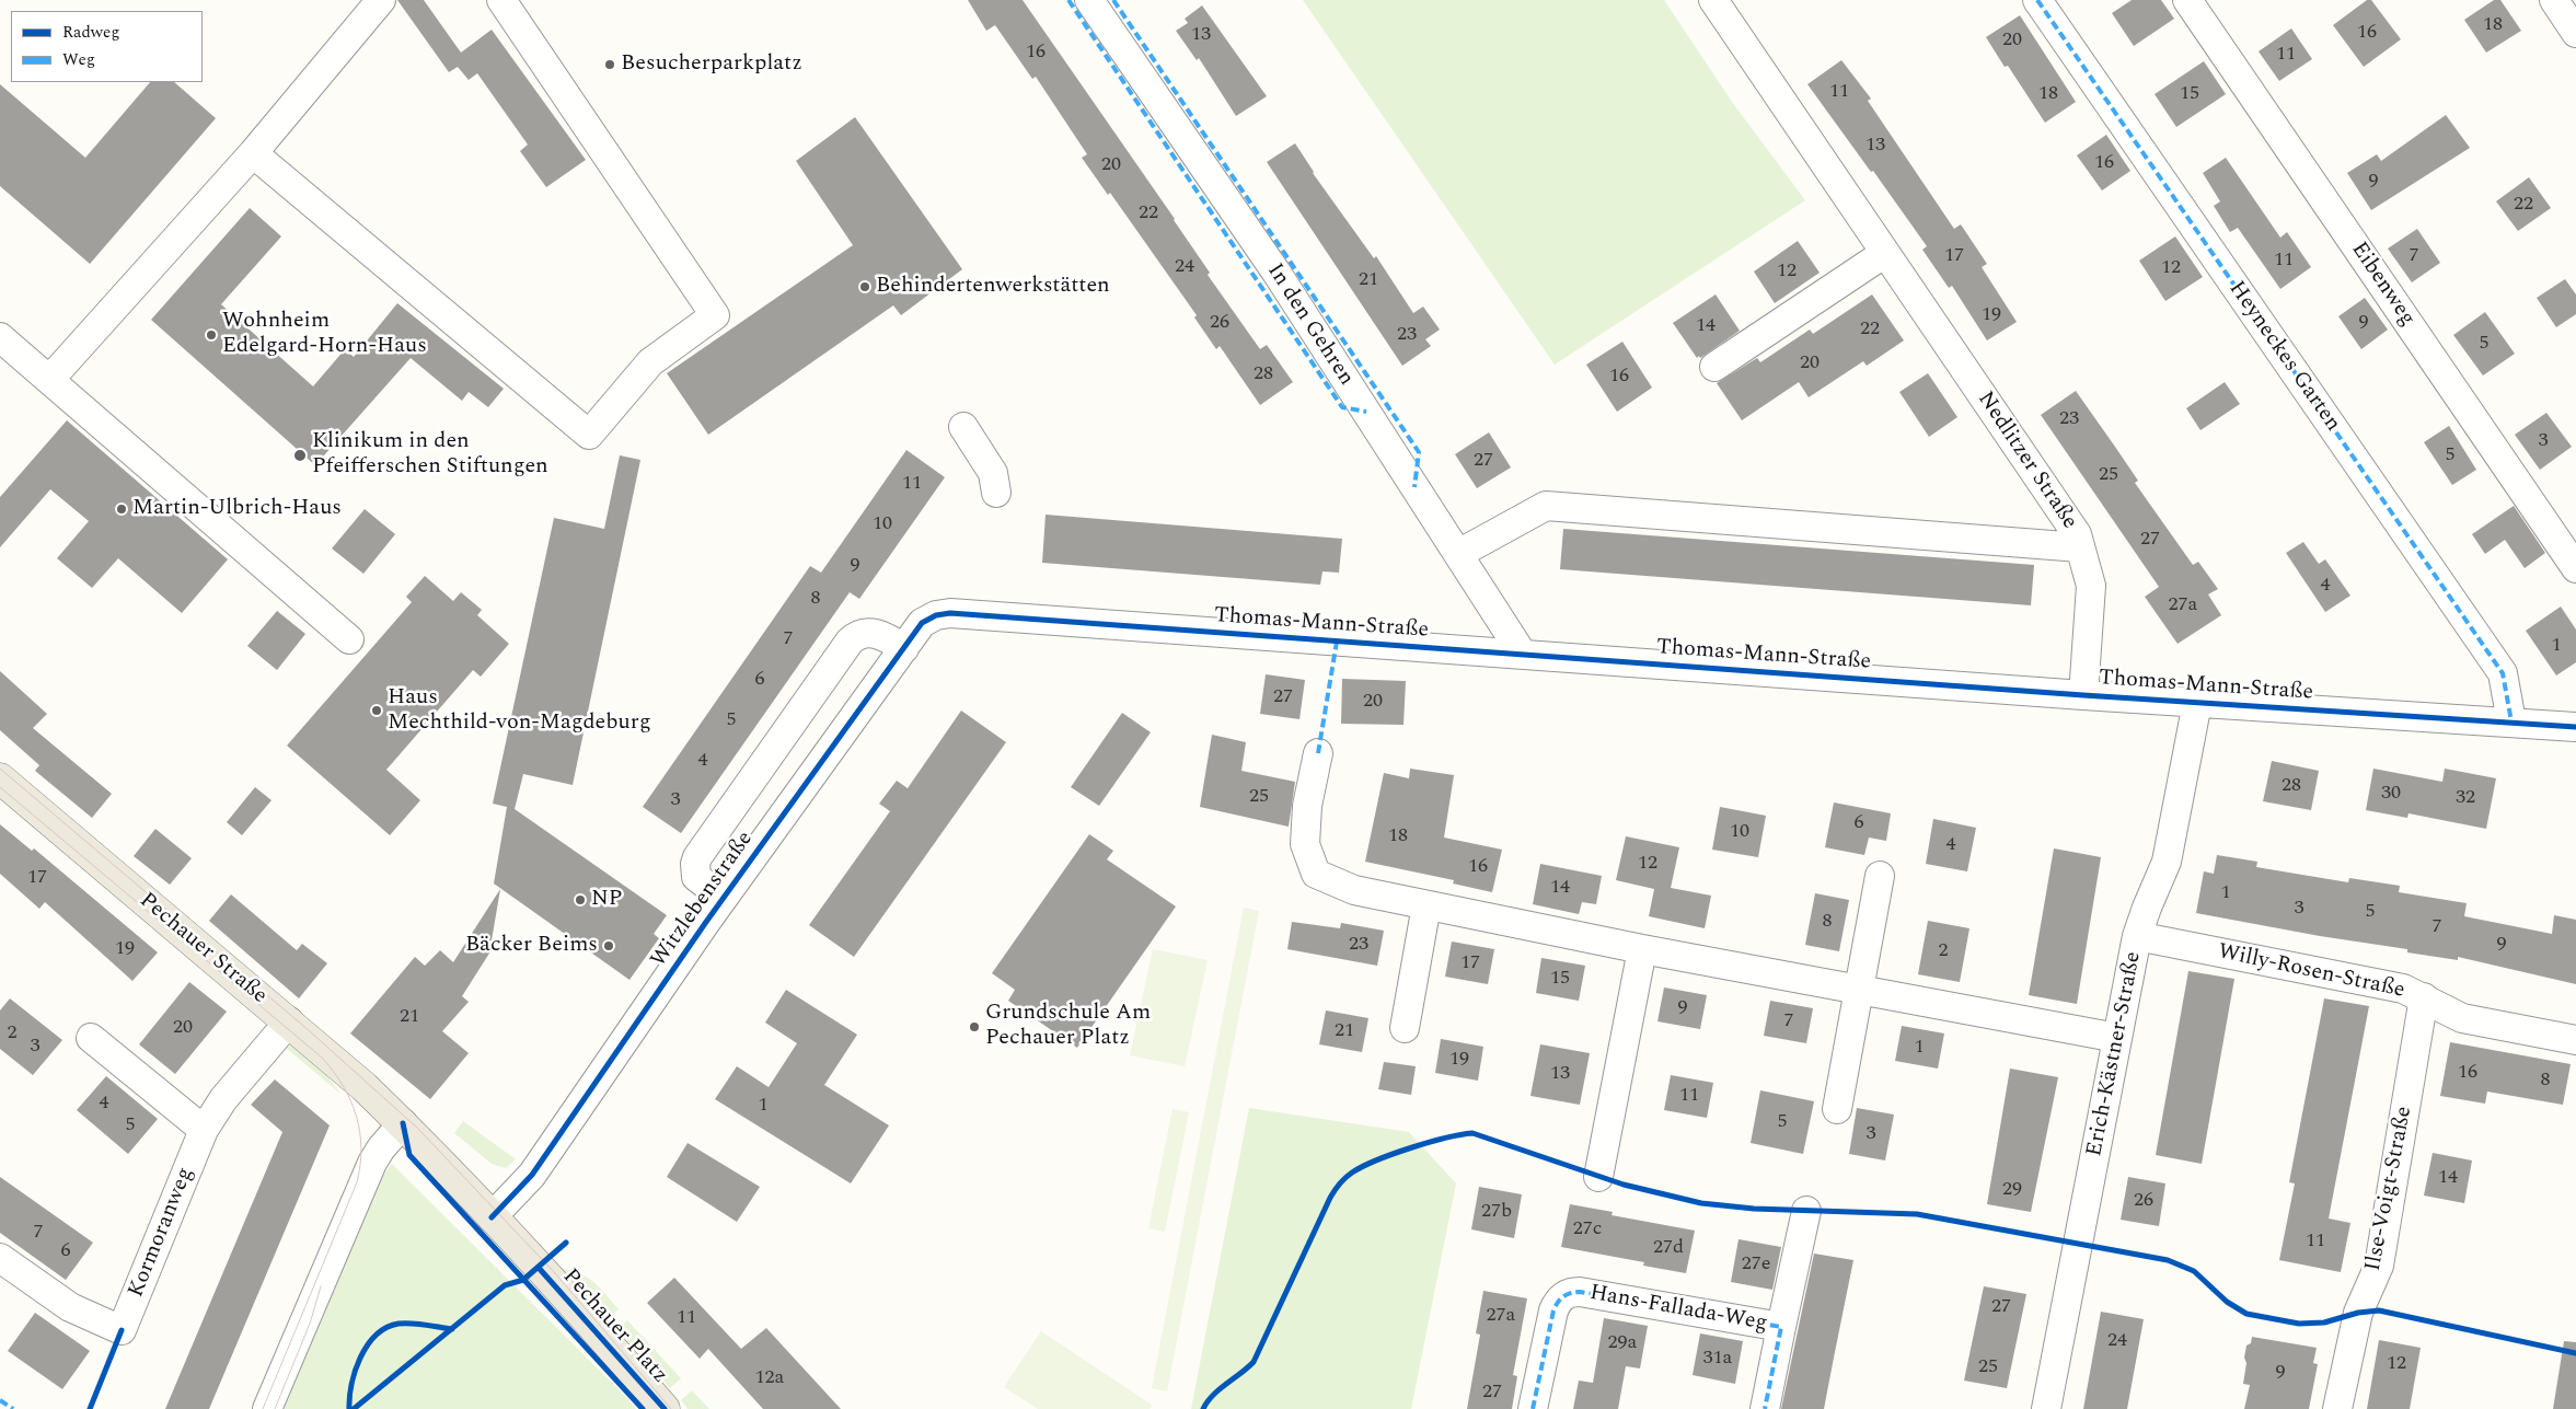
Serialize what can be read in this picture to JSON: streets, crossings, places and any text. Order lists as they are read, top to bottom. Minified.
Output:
{"streets":{"main road":["Pechauer Straße","Pechauer Platz"],"street":["Eibenweg","In den Gehren","Heyneckes Garten","Nedlitzer Straße","Thomas-Mann-Straße","Witzlebenstraße","Willy-Rosen-Straße","Erich-Kästner-Straße","Ilse-Voigt-Straße","Kormoranweg","Hans-Fallada-Weg"]},"crossings":[["In den Gehren","Thomas-Mann-Straße"],["Heyneckes Garten","Thomas-Mann-Straße"],["Nedlitzer Straße","Thomas-Mann-Straße"],["Thomas-Mann-Straße","Witzlebenstraße"],["Thomas-Mann-Straße","Erich-Kästner-Straße"],["Witzlebenstraße","Pechauer Platz"],["Pechauer Straße","Kormoranweg"],["Pechauer Straße","Pechauer Platz"],["Willy-Rosen-Straße","Erich-Kästner-Straße"],["Willy-Rosen-Straße","Ilse-Voigt-Straße"]],"places":["Besucherparkplatz","Behindertenwerkstätten","Wohnheim Edelgard-Horn-Haus","Klinikum in den Pfeifferschen Stiftungen","Martin-Ulbrich-Haus","Haus Mechthild-von-Magdeburg","NP","Bäcker Beims","Grundschule Am Pechauer Platz"],"house_numbers":["18","16","13","20","16","11","11","18","15","13","16","20","9","22","22","17","7","11","24","12","12","21","19","26","9","14","22","23","5","20","28","16","23","3","5","27","25","11","10","27","9","4","8","27a","7","1","6","27","20","5","4","28","30","25","32","3","6","10","18","4","12","16","17","14","1","3","5","8","7","23","9","19","2","17","15","9","21","7","20","21","2","3","1","19","16","13","8","11","4","1","5","5","3","14","29","26","27b","27c","7","11","27d","6","27e","27","27a","11","24","29a","31a","12","25","9","12a","27"],"legend":["Radweg","Weg"]}
